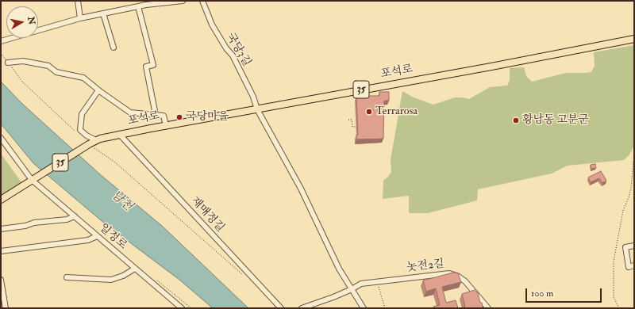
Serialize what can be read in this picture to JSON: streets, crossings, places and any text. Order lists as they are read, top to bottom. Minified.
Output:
{"streets":{"main road":["포석로","35"],"street":["국당3길","재매정길","일정로","놋전2길"]},"crossings":[["국당3길","포석로"],["국당3길","놋전2길"],["포석로","35"],["포석로","재매정길"],["35","일정로"]],"water":["남천"],"places":["Terrarosa","국당마을","황남동 고분군"],"scale_bar":"100 m","north":"right"}
